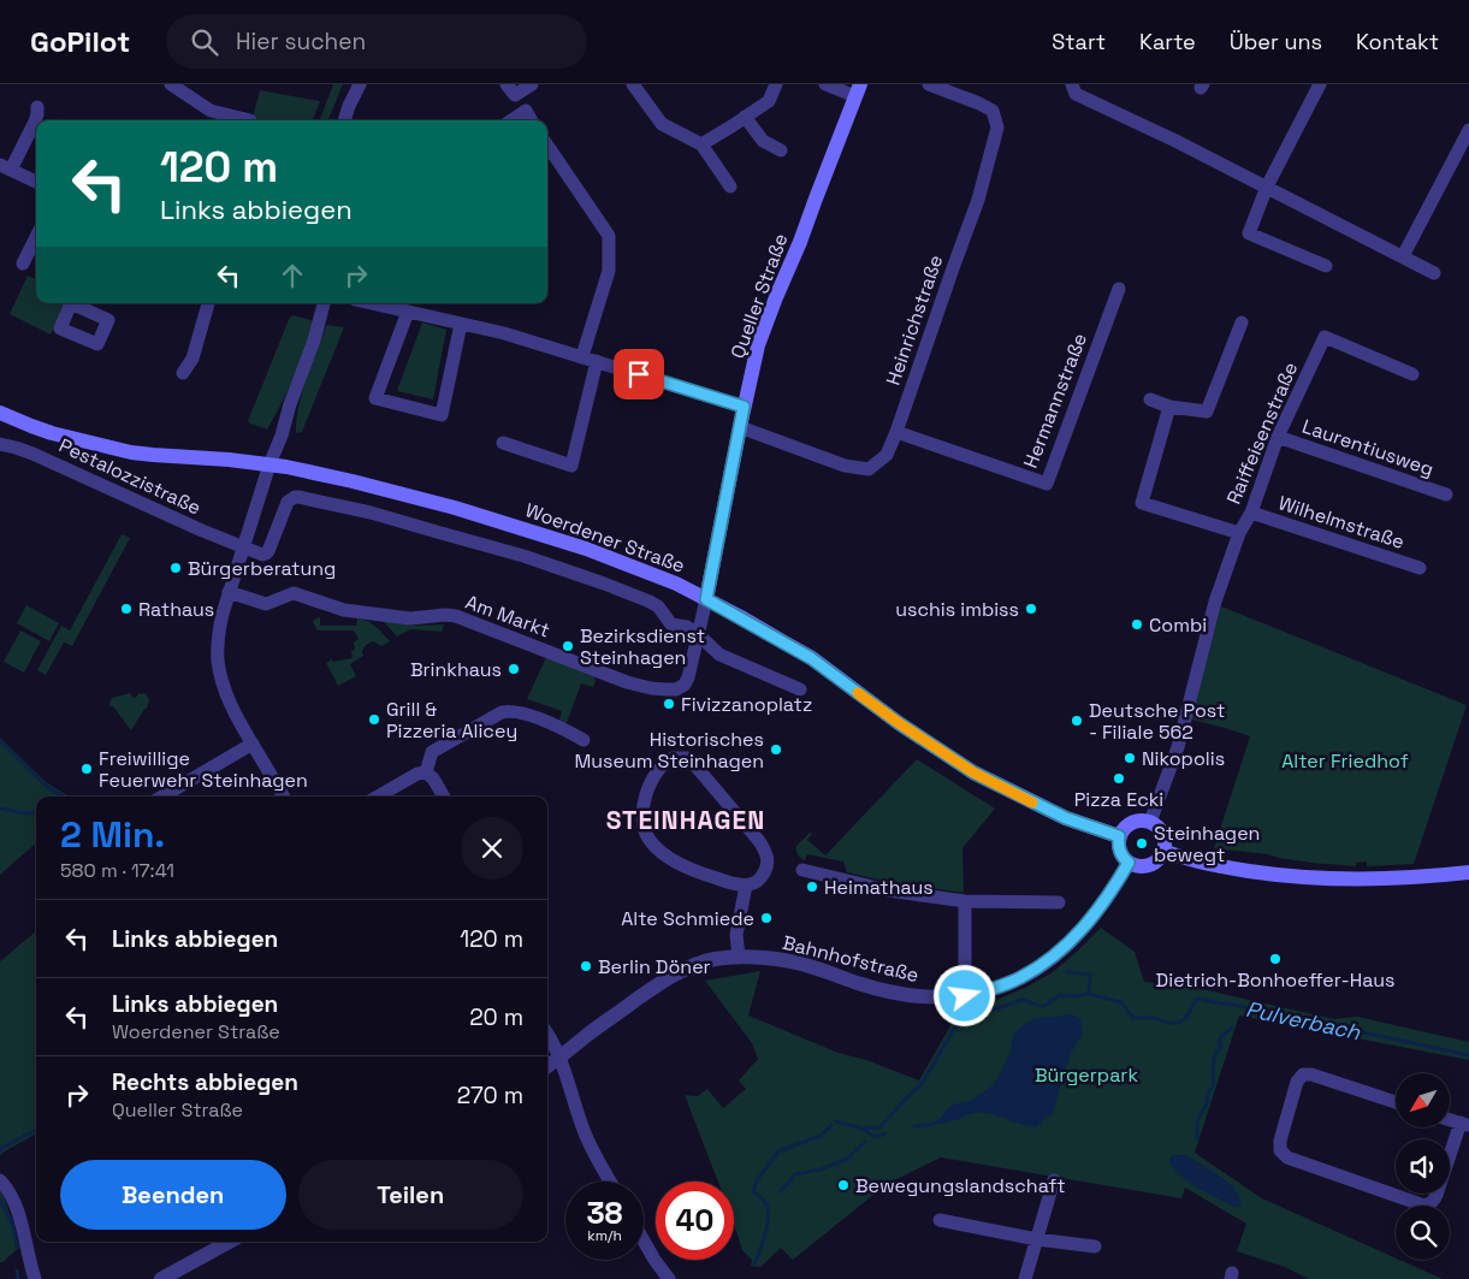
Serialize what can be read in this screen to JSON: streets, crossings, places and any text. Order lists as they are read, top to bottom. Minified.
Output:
{"streets":{"main road":["Queller Straße","Woerdener Straße"],"street":["Heinrichstraße","Hermannstraße","Raiffeisenstraße","Laurentiusweg","Pestalozzistraße","Wilhelmstraße","Am Markt","Bahnhofstraße"]},"crossings":[["Queller Straße","Heinrichstraße"],["Queller Straße","Woerdener Straße"],["Queller Straße","Am Markt"],["Heinrichstraße","Hermannstraße"],["Raiffeisenstraße","Laurentiusweg"],["Raiffeisenstraße","Wilhelmstraße"],["Raiffeisenstraße","Woerdener Straße"],["Raiffeisenstraße","Bahnhofstraße"],["Woerdener Straße","Am Markt"],["Woerdener Straße","Bahnhofstraße"]],"districts":["STEINHAGEN"],"water":["Pulverbach"],"parks":["Alter Friedhof","Bürgerpark"],"places":["Bürgerberatung","Rathaus","uschis imbiss","Combi","Bezirksdienst Steinhagen","Brinkhaus","Fivizzanoplatz","Grill & Pizzeria Alicey","Deutsche Post - Filiale 562","Historisches Museum Steinhagen","Nikopolis","Freiwillige Feuerwehr Steinhagen","Pizza Ecki","Steinhagen bewegt","Heimathaus","Alte Schmiede","Dietrich-Bonhoeffer-Haus","Berlin Döner","Bewegungslandschaft"],"north":"bottom left","page":{"header":"GoPilot","search":"Hier suchen","nav":["Start","Karte","Über uns","Kontakt"],"turn":["120 m","Links abbiegen"],"heading":["2 Min.","580 m · 17:41"],"list":[{"name":"Links abbiegen","value":"120 m"},{"name":"Links abbiegen","note":"Woerdener Straße","value":"20 m"},{"name":"Rechts abbiegen","note":"Queller Straße","value":"270 m"}],"buttons":["Beenden","Teilen"],"speed":"38 km/h","limit":"40"}}
